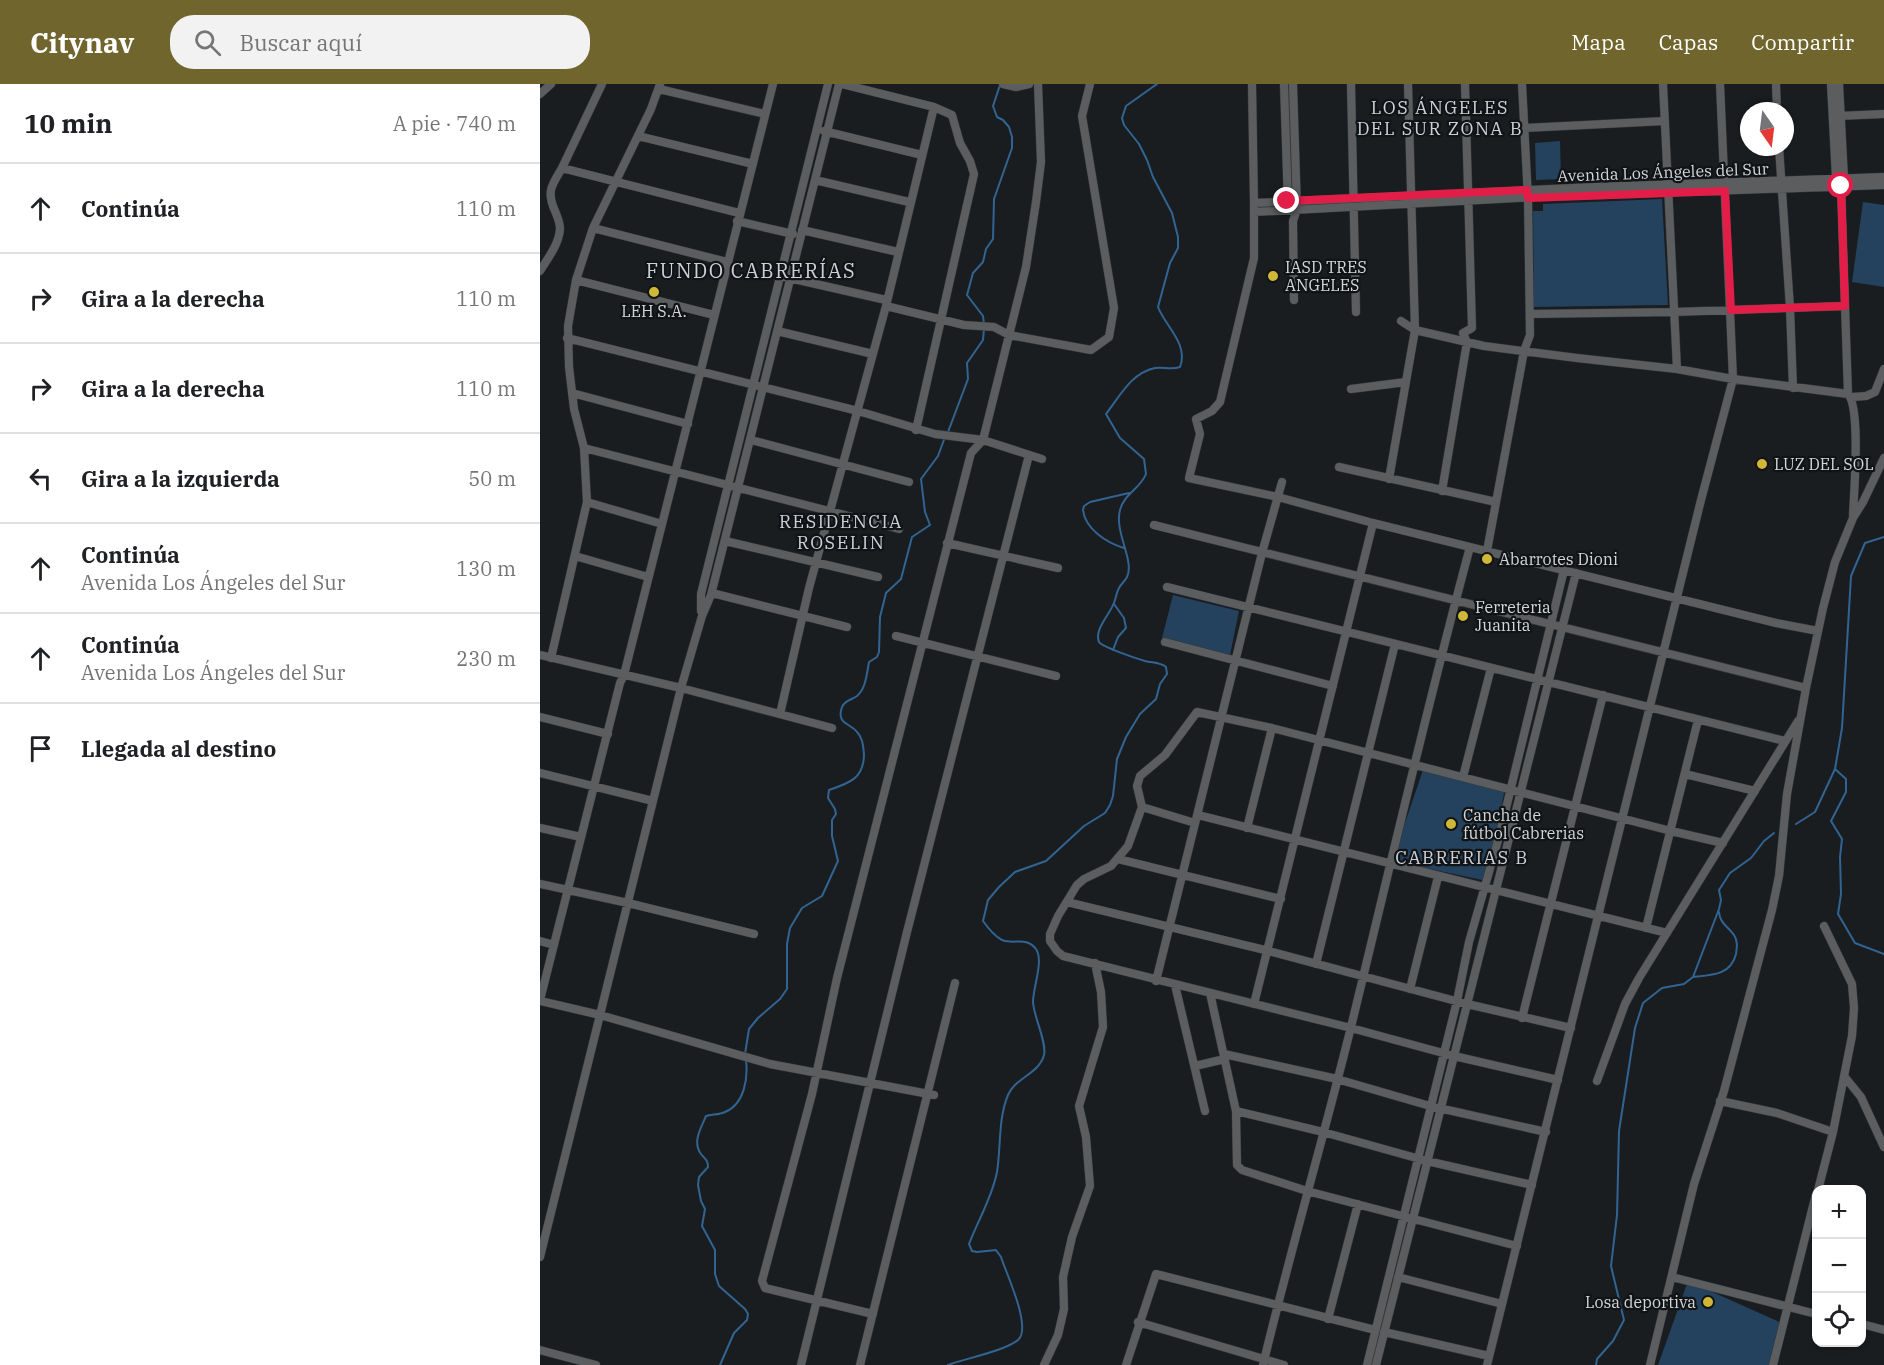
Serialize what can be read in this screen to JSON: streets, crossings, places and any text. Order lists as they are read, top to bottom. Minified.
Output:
{"streets":{"street":["Avenida Los Ángeles del Sur"]},"districts":["LOS ÁNGELES DEL SUR ZONA B","FUNDO CABRERÍAS","RESIDENCIA ROSELIN","CABRERIAS B"],"places":["IASD TRES ANGELES","LEH S.A.","LUZ DEL SOL","Abarrotes Dioni","Ferreteria Juanita","Cancha de fútbol Cabrerias","Losa deportiva"],"north":"bottom","page":{"header":"Citynav","search":"Buscar aquí","nav":["Mapa","Capas","Compartir"],"heading":["10 min","A pie · 740 m"],"list":[["Continúa","110 m"],["Gira a la derecha","110 m"],["Gira a la derecha","110 m"],["Gira a la izquierda","50 m"],["Continúa","Avenida Los Ángeles del Sur","130 m"],["Continúa","Avenida Los Ángeles del Sur","230 m"],"Llegada al destino"],"map_buttons":["+","−"]}}
